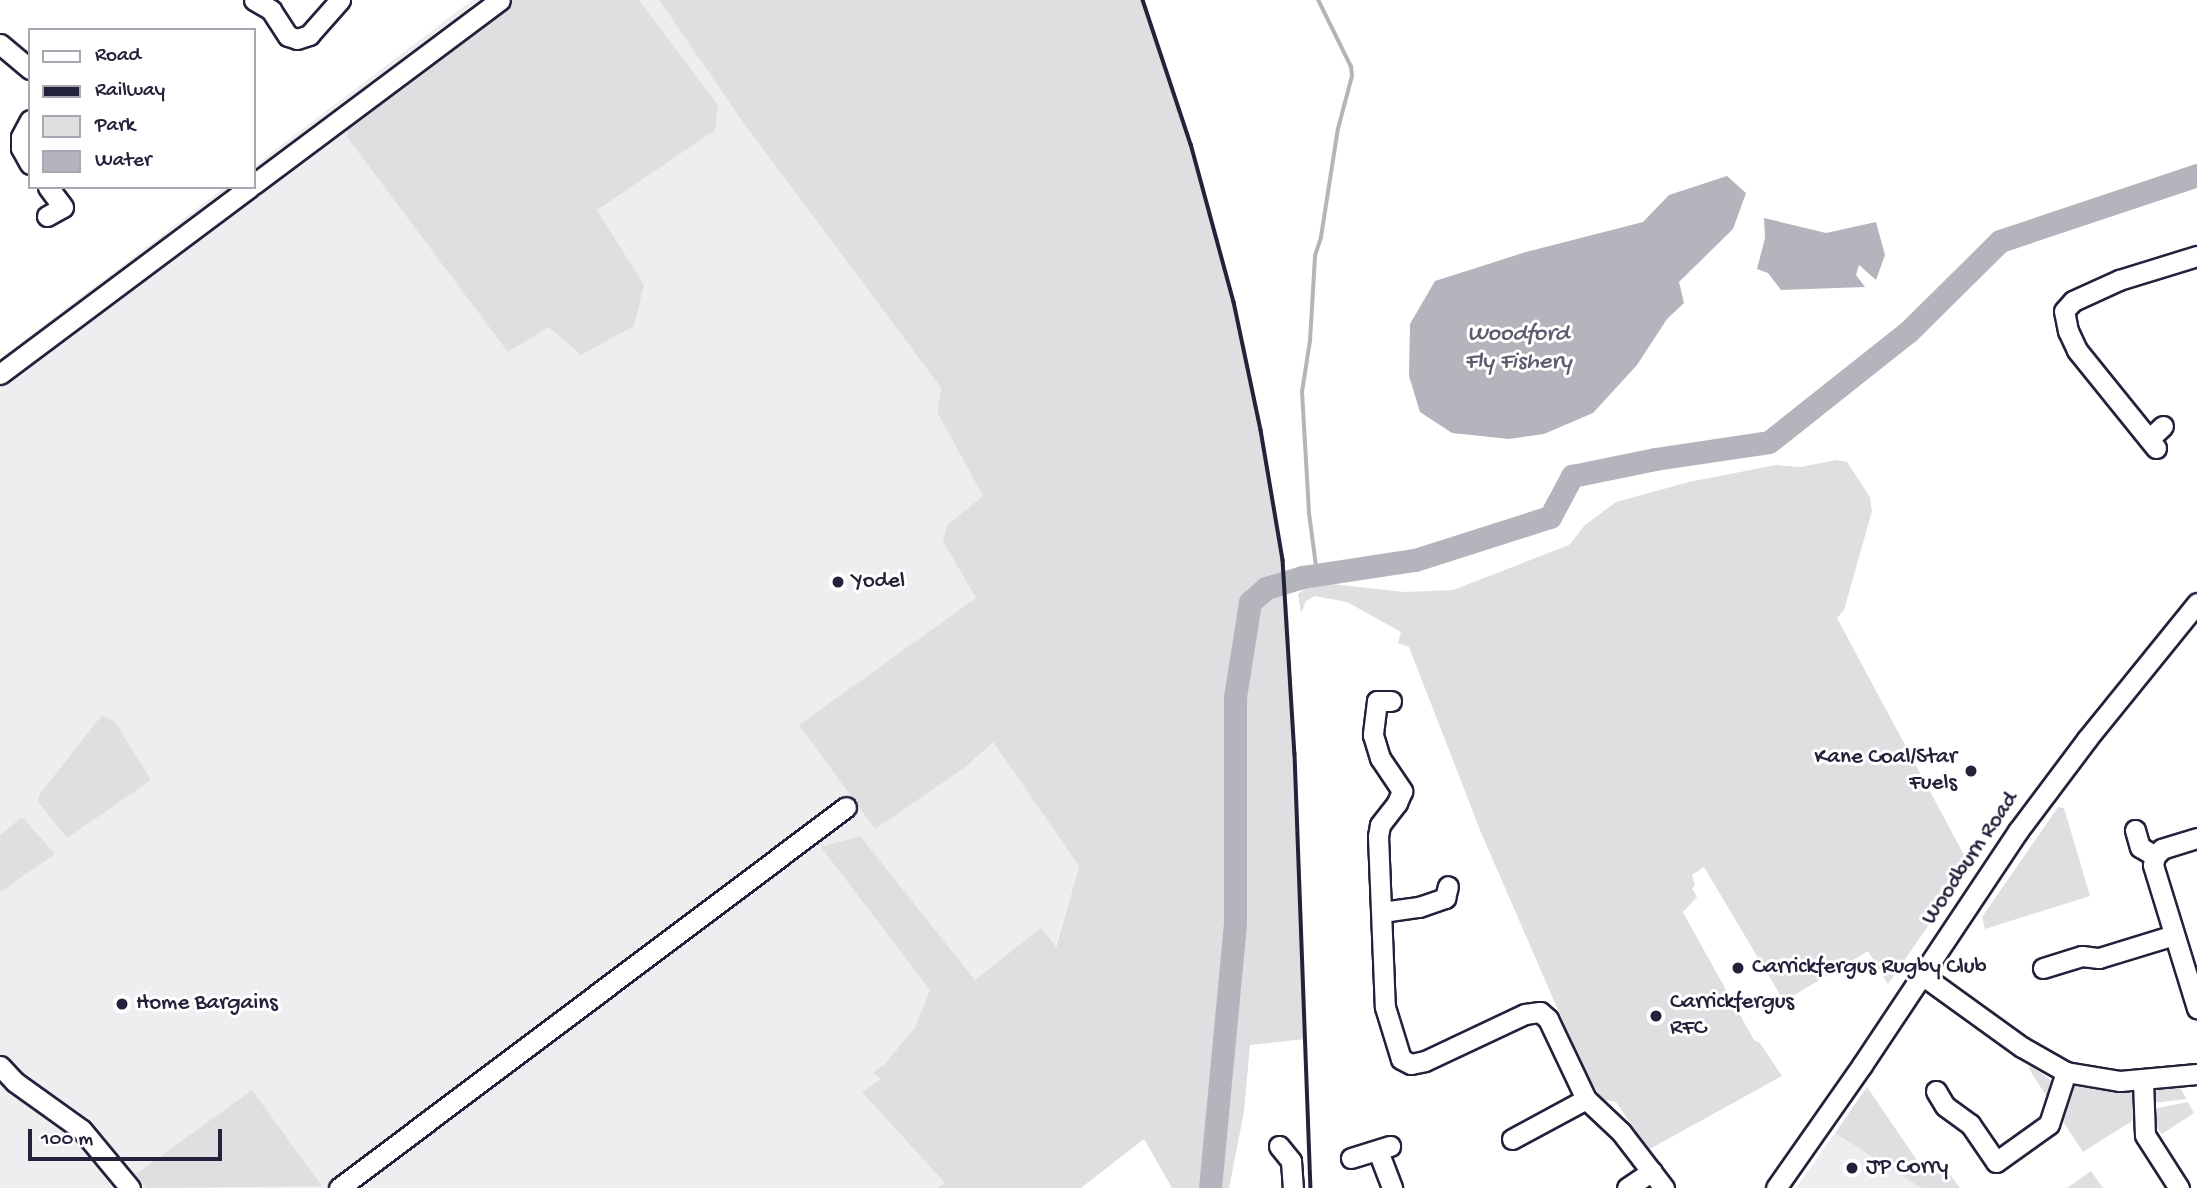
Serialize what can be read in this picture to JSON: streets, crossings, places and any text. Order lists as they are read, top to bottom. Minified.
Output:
{"streets":{"street":["Woodburn Road"]},"water":["Woodford Fly Fishery"],"places":["Yodel","Kane Coal/Star Fuels","Carrickfergus Rugby Club","Home Bargains","Carrickfergus RFC","JP Corry"],"legend":["Road","Railway","Park","Water"],"scale_bar":"100 m"}
